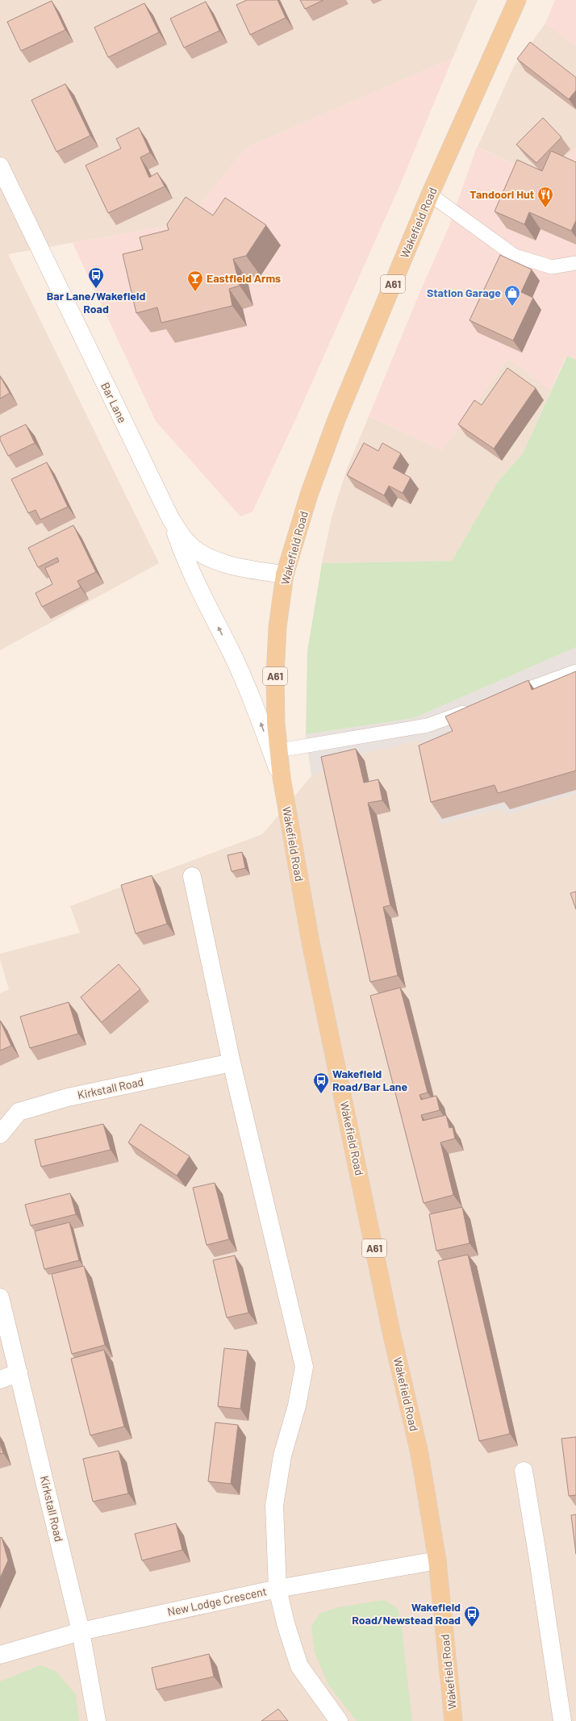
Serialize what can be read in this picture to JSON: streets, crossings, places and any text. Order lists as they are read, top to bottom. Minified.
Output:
{"streets":{"main road":["Wakefield Road","A61"],"street":["Bar Lane","Kirkstall Road","New Lodge Crescent"]},"crossings":[["Wakefield Road","Bar Lane"],["Wakefield Road","New Lodge Crescent"],["Kirkstall Road","New Lodge Crescent"]],"places":{"restaurant":["Tandoori Hut"],"bus stop":["Bar Lane/Wakefield Road","Wakefield Road/Bar Lane","Wakefield Road/Newstead Road"],"bar":["Eastfield Arms"],"shop":["Station Garage"]}}
